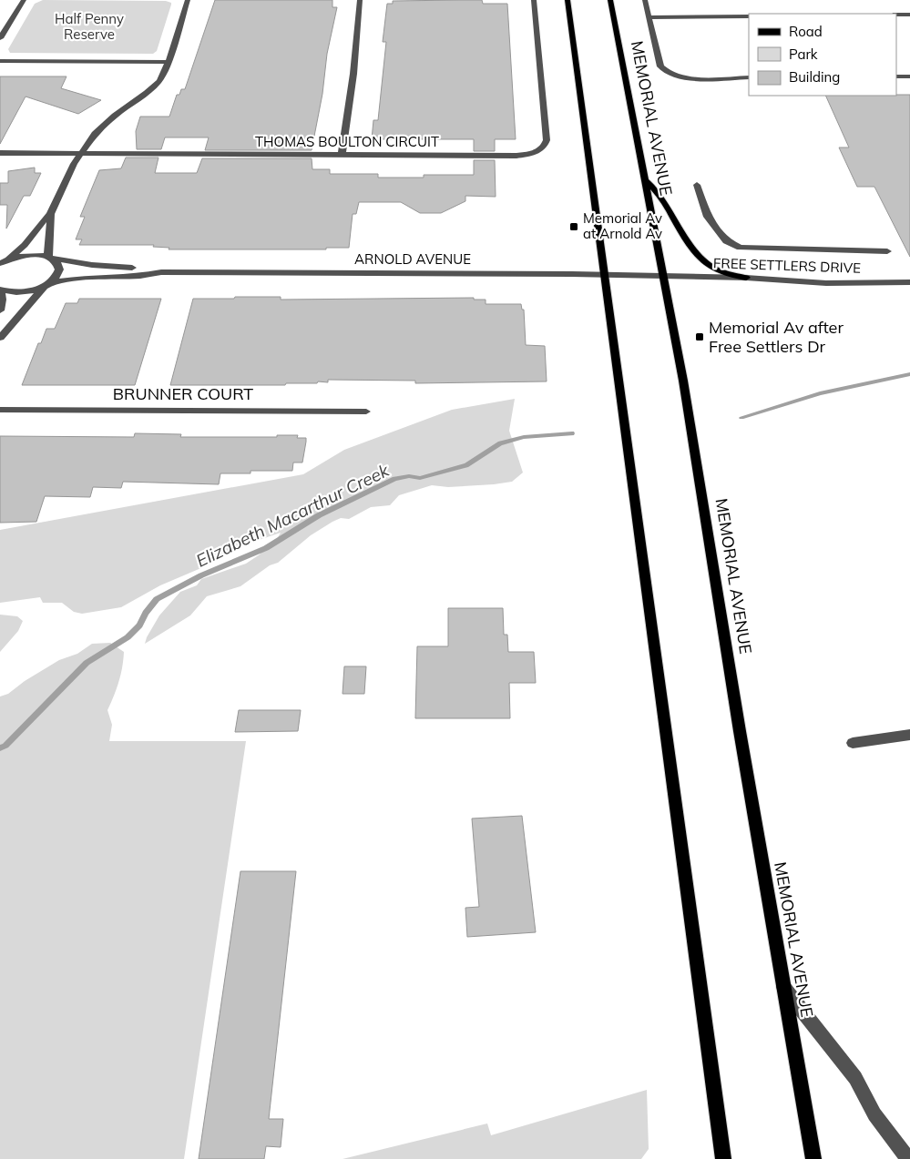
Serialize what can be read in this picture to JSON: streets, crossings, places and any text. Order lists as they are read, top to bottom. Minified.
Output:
{"streets":{"main road":["MEMORIAL AVENUE"],"street":["THOMAS BOULTON CIRCUIT","ARNOLD AVENUE","FREE SETTLERS DRIVE","BRUNNER COURT"]},"crossings":[["MEMORIAL AVENUE","ARNOLD AVENUE"],["MEMORIAL AVENUE","FREE SETTLERS DRIVE"],["ARNOLD AVENUE","FREE SETTLERS DRIVE"]],"water":["Elizabeth Macarthur Creek"],"parks":["Half Penny Reserve"],"places":{"transit":["Memorial Av at Arnold Av","Memorial Av after Free Settlers Dr"]},"legend":["Road","Park","Building"]}
